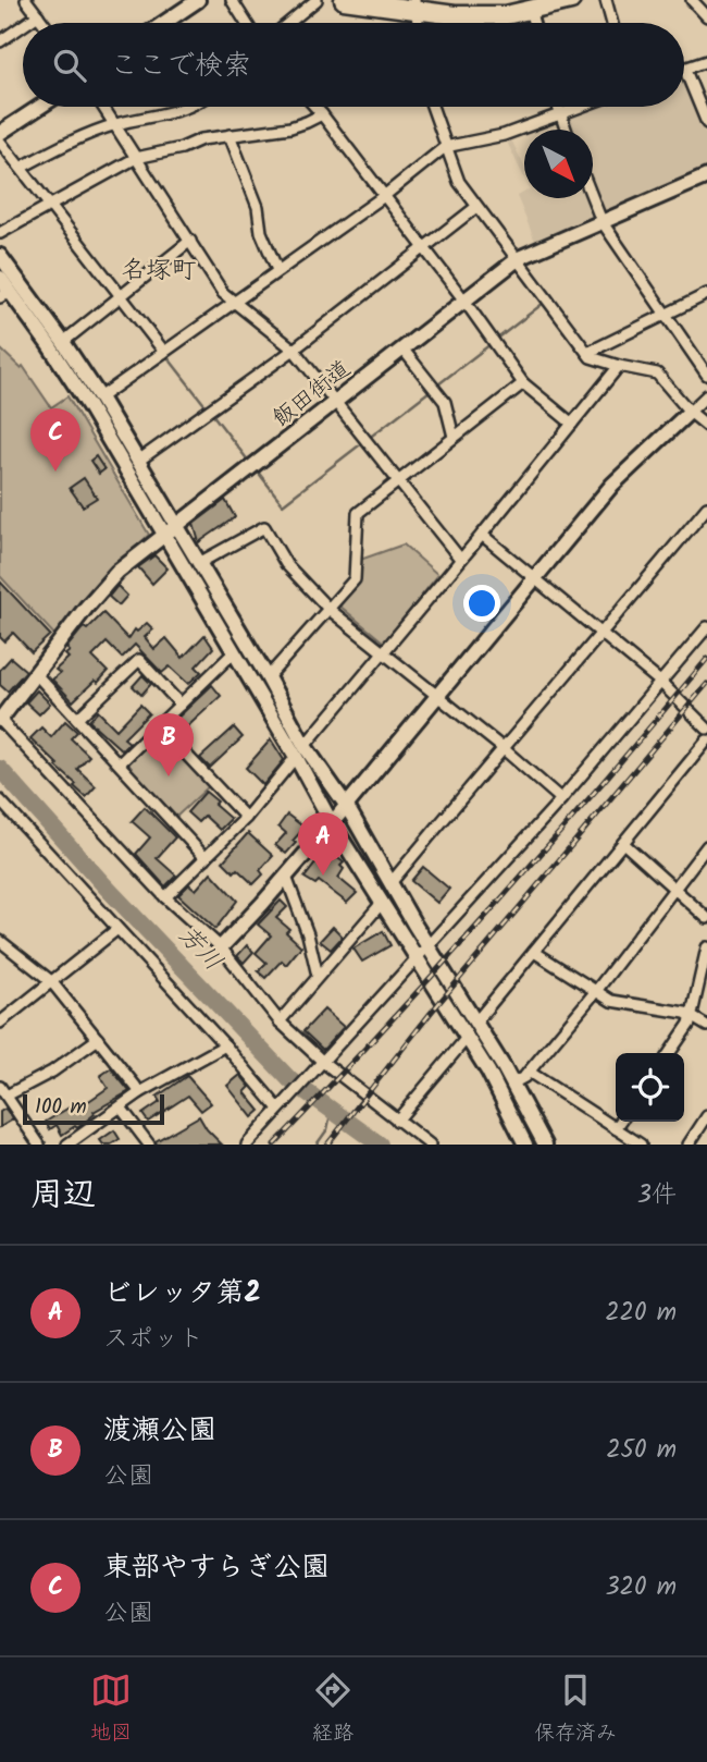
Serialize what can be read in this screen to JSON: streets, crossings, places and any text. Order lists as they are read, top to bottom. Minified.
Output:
{"streets":{"street":["飯田街道"]},"districts":["名塚町"],"water":["芳川"],"scale_bar":"100 m","north":"bottom right","page":{"search":"ここで検索","pins":["C","B","A"],"scale":"100 m","heading":["周辺","3件"],"list":[{"mark":"A","name":"ビレッタ第2","note":"スポット","value":"220 m"},{"mark":"B","name":"渡瀬公園","note":"公園","value":"250 m"},{"mark":"C","name":"東部やすらぎ公園","note":"公園","value":"320 m"}],"nav":["地図","経路","保存済み"]}}
